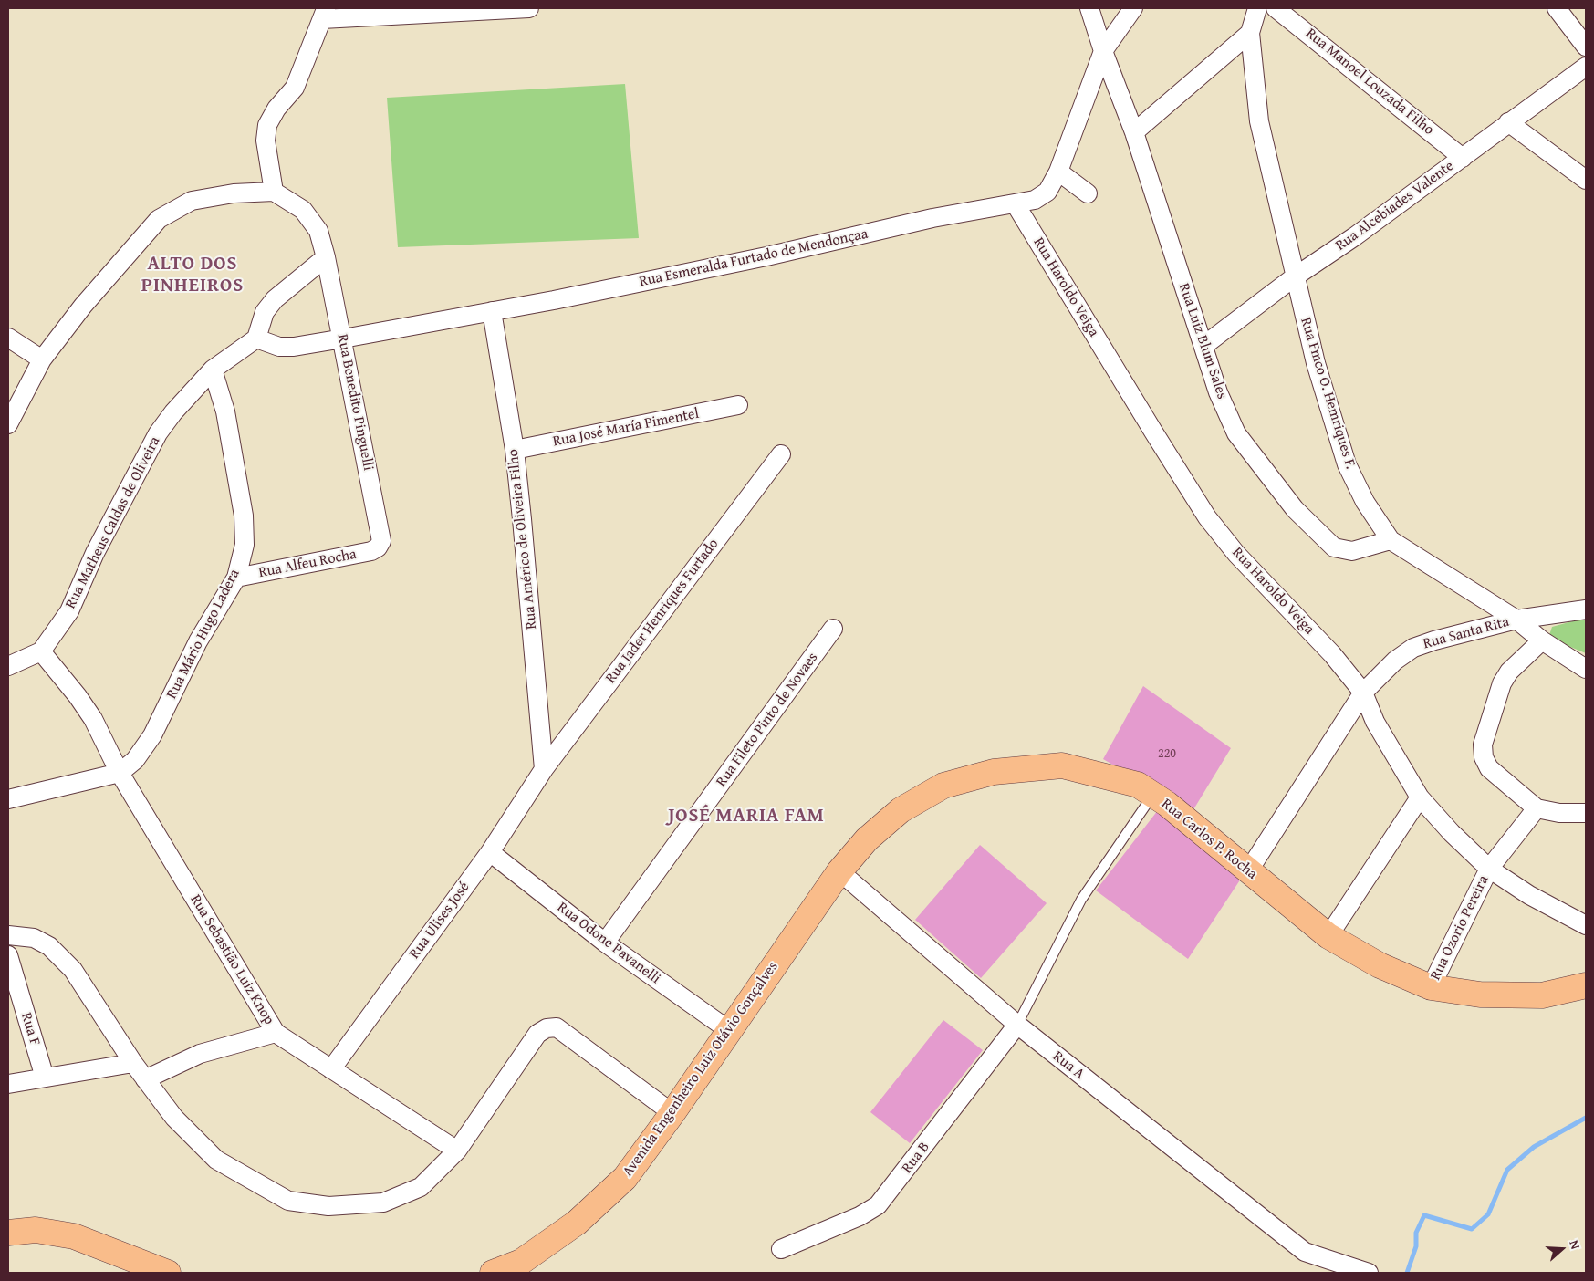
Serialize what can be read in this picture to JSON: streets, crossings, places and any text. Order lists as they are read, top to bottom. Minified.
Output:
{"streets":{"main road":["Rua Carlos P. Rocha","Avenida Engenheiro Luiz Otávio Gonçalves"],"street":["Rua Manoel Louzada Filho","Rua Alcebiades Valente","Rua Esmeralda Furtado de Mendonçaa","Rua Haroldo Veiga","Rua Luiz Blum Sales","Rua Fmco O. Hemriques F.","Rua Benedito Pinguelli","Rua José María Pimentel","Rua Matheus Caldas de Oliveira","Rua Américo de Oliveira Filho","Rua Alfeu Rocha","Rua Jader Henriques Furtado","Rua Santa Rita","Rua Mário Hugo Ladera","Rua Fileto Pinto de Novaes","Rua Ulises José","Rua Ozorio Pereira","Rua Odone Pavanelli","Rua Sebastião Luiz Knop","Rua F","Rua A","Rua B"]},"crossings":[["Rua Manoel Louzada Filho","Rua Alcebiades Valente"],["Rua Alcebiades Valente","Rua Luiz Blum Sales"],["Rua Alcebiades Valente","Rua Fmco O. Hemriques F."],["Rua Esmeralda Furtado de Mendonçaa","Rua Haroldo Veiga"],["Rua Esmeralda Furtado de Mendonçaa","Rua Luiz Blum Sales"],["Rua Esmeralda Furtado de Mendonçaa","Rua Benedito Pinguelli"],["Rua Esmeralda Furtado de Mendonçaa","Rua Matheus Caldas de Oliveira"],["Rua Esmeralda Furtado de Mendonçaa","Rua Américo de Oliveira Filho"],["Rua Haroldo Veiga","Rua Santa Rita"],["Rua Haroldo Veiga","Rua Ozorio Pereira"],["Rua Luiz Blum Sales","Rua Fmco O. Hemriques F."],["Rua Fmco O. Hemriques F.","Rua Santa Rita"],["Rua Benedito Pinguelli","Rua Alfeu Rocha"],["Rua José María Pimentel","Rua Américo de Oliveira Filho"],["Rua Matheus Caldas de Oliveira","Rua Mário Hugo Ladera"],["Rua Matheus Caldas de Oliveira","Rua Sebastião Luiz Knop"],["Rua Américo de Oliveira Filho","Rua Jader Henriques Furtado"],["Rua Américo de Oliveira Filho","Rua Ulises José"],["Rua Alfeu Rocha","Rua Mário Hugo Ladera"],["Rua Jader Henriques Furtado","Rua Ulises José"],["Rua Santa Rita","Rua Carlos P. Rocha"],["Rua Mário Hugo Ladera","Rua Sebastião Luiz Knop"],["Rua Fileto Pinto de Novaes","Rua Odone Pavanelli"],["Rua Carlos P. Rocha","Rua Ozorio Pereira"],["Rua Carlos P. Rocha","Rua A"],["Rua Carlos P. Rocha","Avenida Engenheiro Luiz Otávio Gonçalves"],["Rua Ulises José","Rua Odone Pavanelli"],["Rua Ulises José","Rua Sebastião Luiz Knop"],["Rua Odone Pavanelli","Avenida Engenheiro Luiz Otávio Gonçalves"],["Rua A","Avenida Engenheiro Luiz Otávio Gonçalves"],["Rua A","Rua B"]],"districts":["ALTO DOS PINHEIROS","JOSÉ MARIA FAM"],"house_numbers":["220"],"north":"right"}
